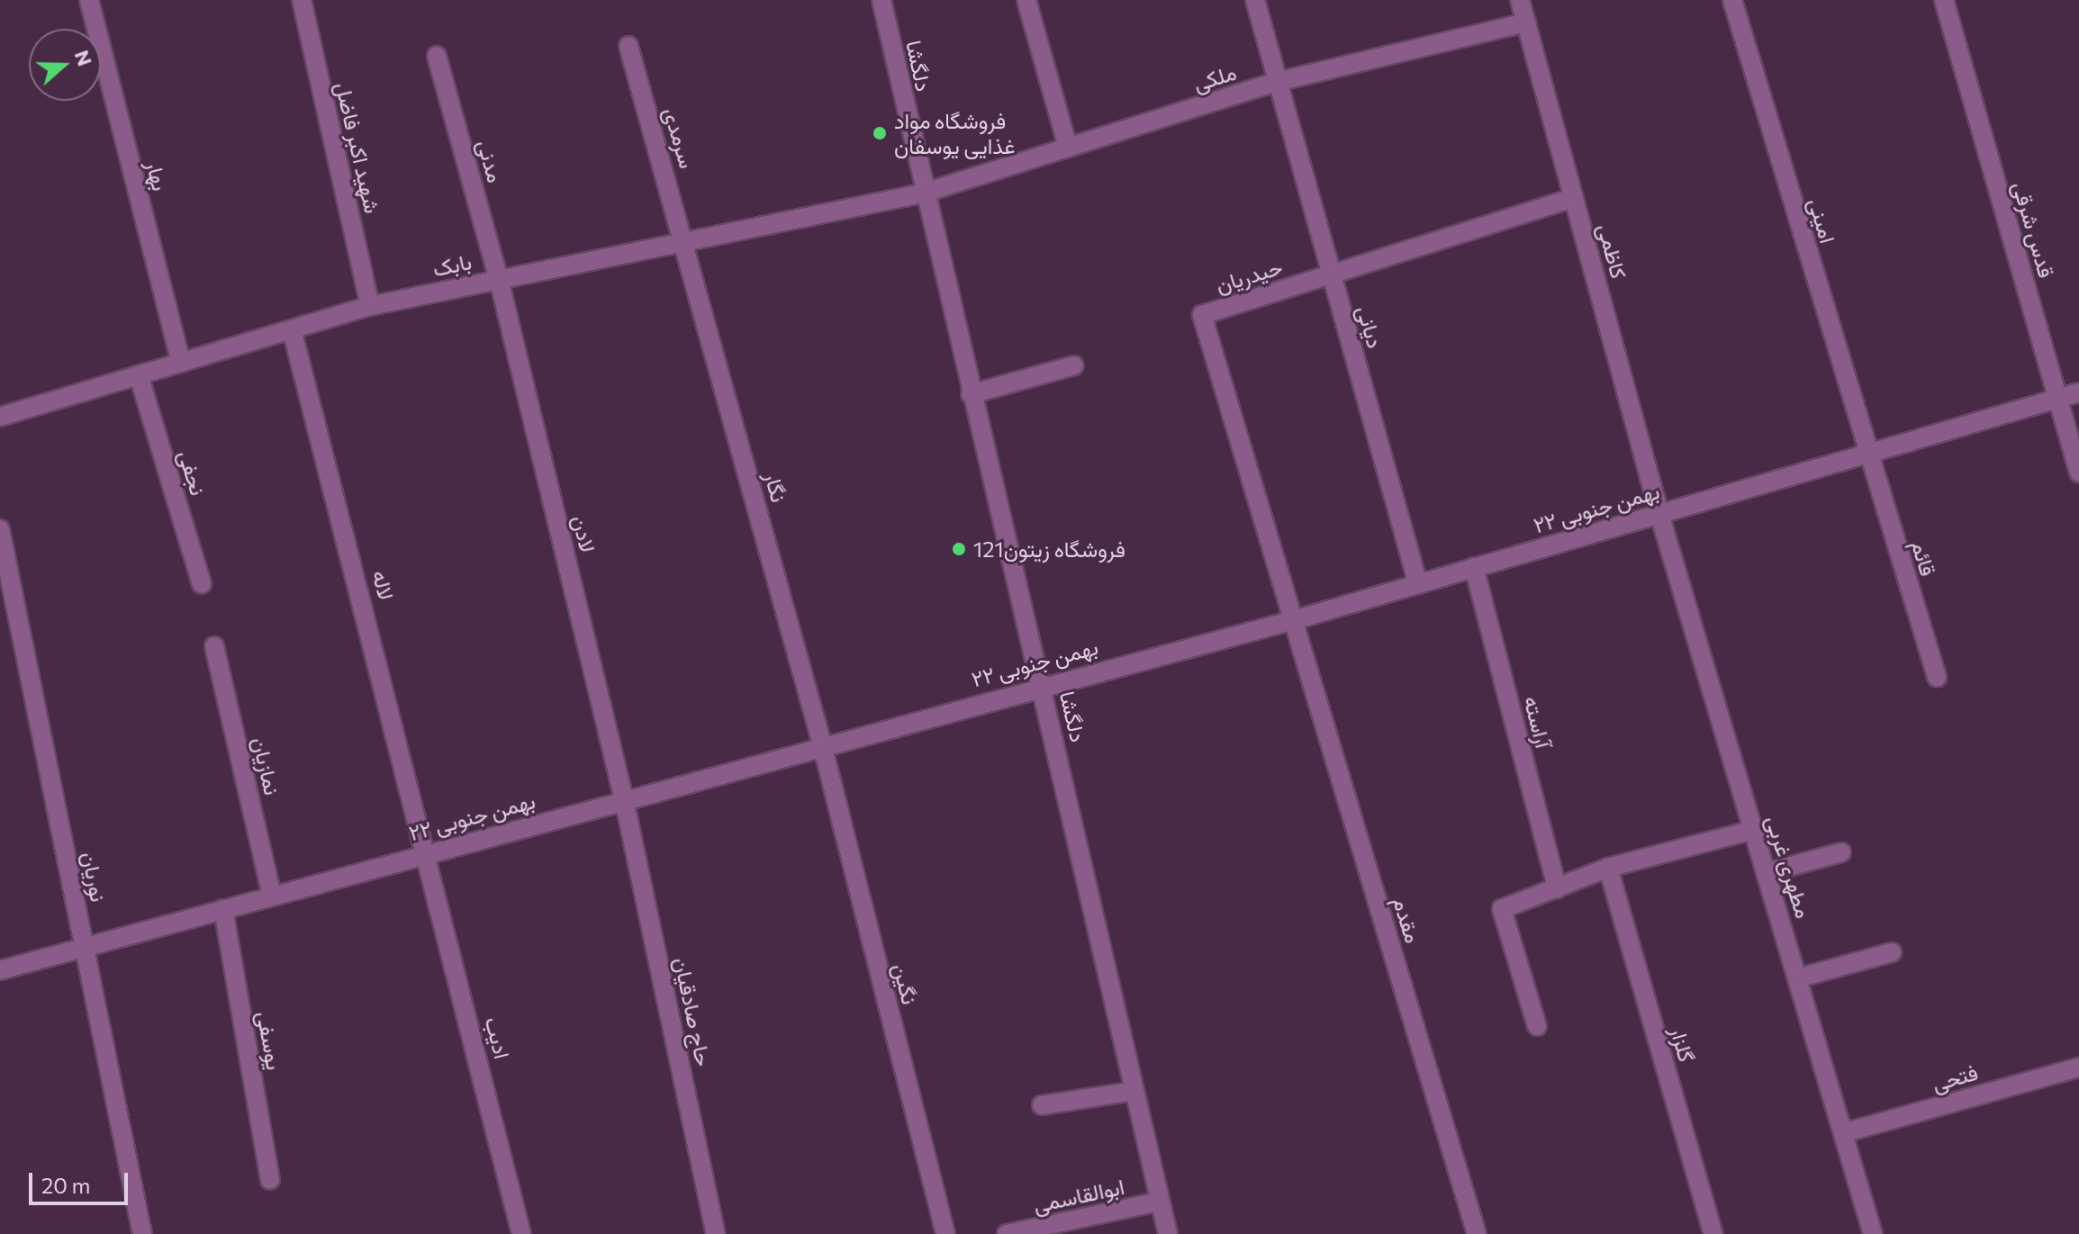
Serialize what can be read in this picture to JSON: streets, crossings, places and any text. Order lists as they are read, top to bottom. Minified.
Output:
{"streets":{"street":["دلگشا","ملکی","سرمدی","شهید اکبر فاضل","مدنی","بهار","امینی","قدس شرقی","کاظمی","بابک","حیدریان","دیانی","نجفی","نگار","۲۲ بهمن جنوبی","لادن","قائم","لاله","آراسته","نمازیان","مطهری غربی","نوریان","مقدم","نگین","حاج صادقیان","ادیب","یوسفی","گلزار","فتحی","ابوالقاسمی"]},"crossings":[["دلگشا","ملکی"],["دلگشا","بابک"],["دلگشا","۲۲ بهمن جنوبی"],["دلگشا","ابوالقاسمی"],["ملکی","کاظمی"],["ملکی","بابک"],["ملکی","دیانی"],["سرمدی","بابک"],["سرمدی","نگار"],["شهید اکبر فاضل","بابک"],["مدنی","بابک"],["مدنی","لادن"],["بهار","بابک"],["امینی","۲۲ بهمن جنوبی"],["امینی","قائم"],["قدس شرقی","۲۲ بهمن جنوبی"],["کاظمی","حیدریان"],["کاظمی","۲۲ بهمن جنوبی"],["کاظمی","مطهری غربی"],["بابک","نجفی"],["بابک","نگار"],["بابک","لادن"],["بابک","لاله"],["حیدریان","دیانی"],["حیدریان","۲۲ بهمن جنوبی"],["حیدریان","مقدم"],["دیانی","۲۲ بهمن جنوبی"],["نگار","۲۲ بهمن جنوبی"],["نگار","نگین"],["۲۲ بهمن جنوبی","لادن"],["۲۲ بهمن جنوبی","قائم"],["۲۲ بهمن جنوبی","لاله"],["۲۲ بهمن جنوبی","آراسته"],["۲۲ بهمن جنوبی","نمازیان"],["۲۲ بهمن جنوبی","مطهری غربی"],["۲۲ بهمن جنوبی","نوریان"],["۲۲ بهمن جنوبی","مقدم"],["۲۲ بهمن جنوبی","نگین"],["۲۲ بهمن جنوبی","حاج صادقیان"],["۲۲ بهمن جنوبی","ادیب"],["۲۲ بهمن جنوبی","یوسفی"],["لادن","حاج صادقیان"],["لاله","ادیب"],["مطهری غربی","فتحی"]],"places":["فروشگاه مواد غذایی یوسفان","فروشگاه زیتون121"],"scale_bar":"20 m","north":"right"}
